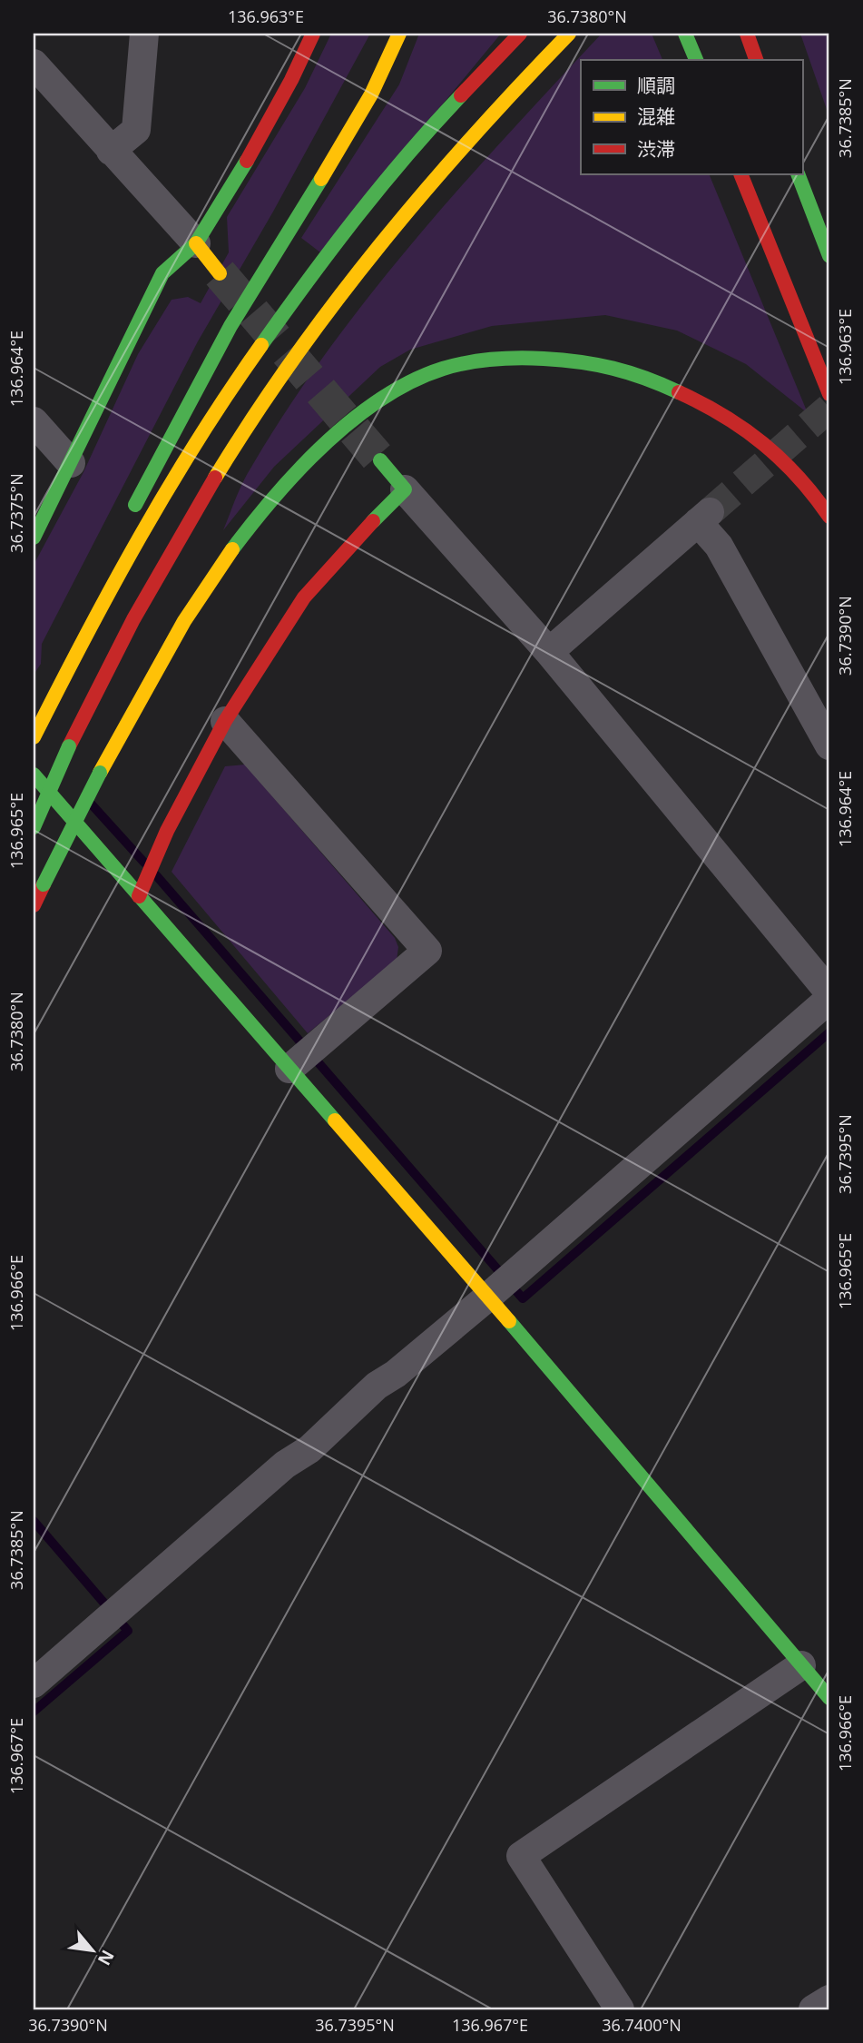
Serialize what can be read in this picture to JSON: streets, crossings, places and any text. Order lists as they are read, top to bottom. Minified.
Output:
{"legend":["順調","混雑","渋滞"],"north":"bottom right","coordinates":["136.963°E","36.7380°N","36.7385°N","136.964°E","36.7375°N","36.7390°N","136.965°E","36.7395°N","136.966°E","136.967°E","36.7400°N"]}
